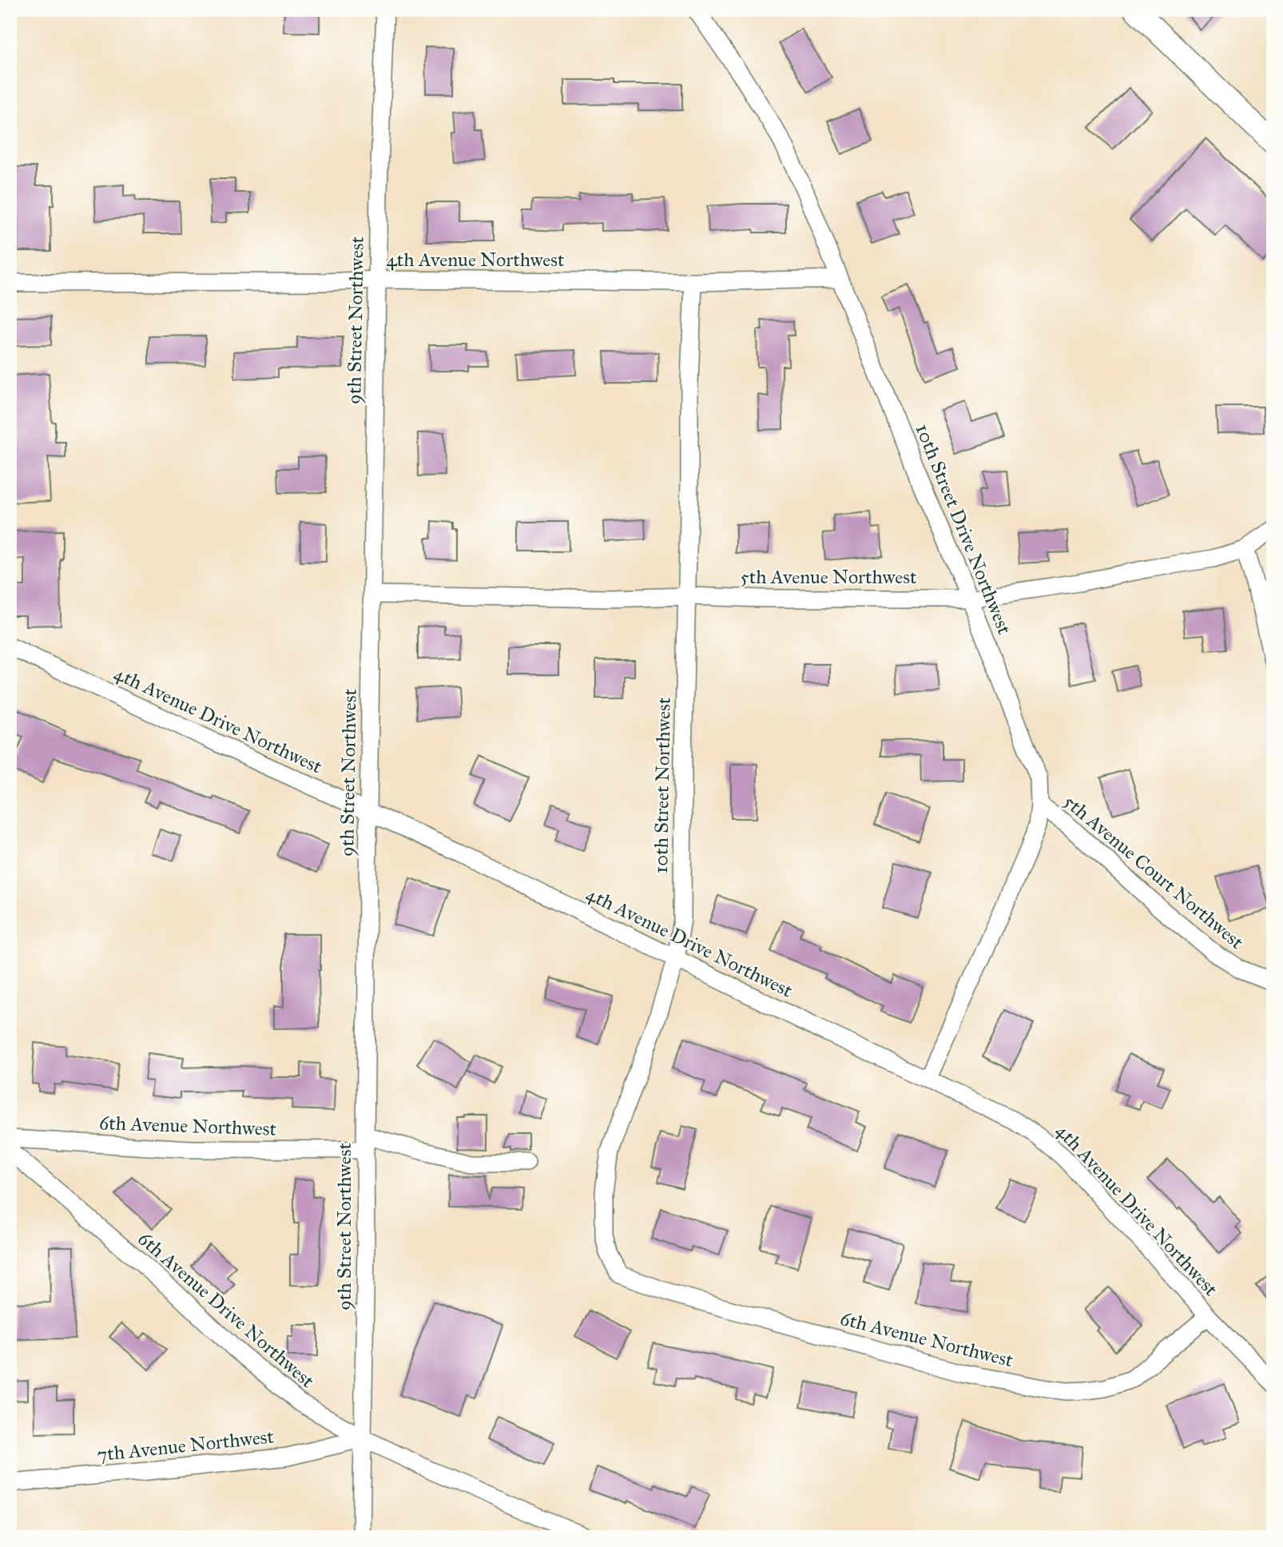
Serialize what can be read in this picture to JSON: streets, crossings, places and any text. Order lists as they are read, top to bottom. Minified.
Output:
{"streets":{"street":["4th Avenue Northwest","9th Street Northwest","10th Street Drive Northwest","5th Avenue Northwest","4th Avenue Drive Northwest","10th Street Northwest","5th Avenue Court Northwest","6th Avenue Northwest","6th Avenue Drive Northwest","7th Avenue Northwest"]},"crossings":[["4th Avenue Northwest","9th Street Northwest"],["4th Avenue Northwest","10th Street Drive Northwest"],["4th Avenue Northwest","10th Street Northwest"],["9th Street Northwest","5th Avenue Northwest"],["9th Street Northwest","4th Avenue Drive Northwest"],["9th Street Northwest","6th Avenue Northwest"],["9th Street Northwest","6th Avenue Drive Northwest"],["9th Street Northwest","7th Avenue Northwest"],["10th Street Drive Northwest","5th Avenue Northwest"],["10th Street Drive Northwest","4th Avenue Drive Northwest"],["10th Street Drive Northwest","5th Avenue Court Northwest"],["5th Avenue Northwest","10th Street Northwest"],["4th Avenue Drive Northwest","10th Street Northwest"],["4th Avenue Drive Northwest","6th Avenue Northwest"],["10th Street Northwest","6th Avenue Northwest"],["6th Avenue Drive Northwest","7th Avenue Northwest"]]}
